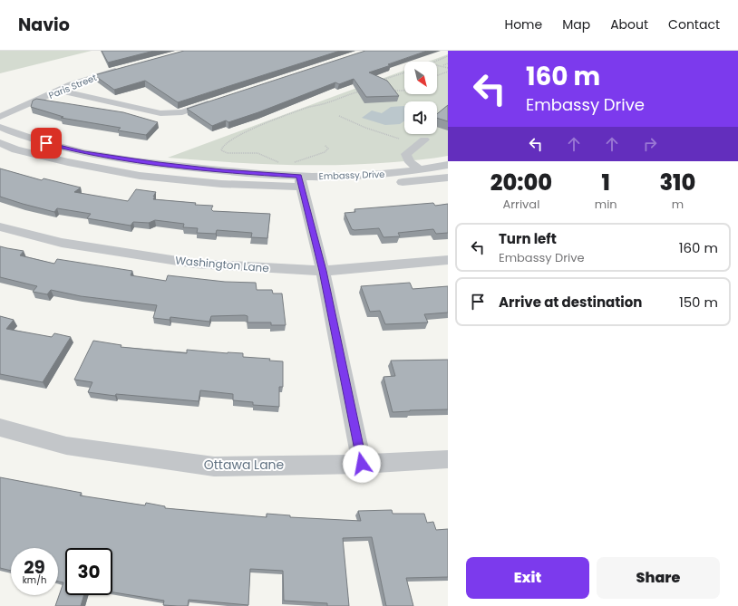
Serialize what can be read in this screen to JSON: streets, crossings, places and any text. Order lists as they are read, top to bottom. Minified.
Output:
{"streets":{"street":["Paris Street","Embassy Drive","Washington Lane","Ottawa Lane"]},"north":"bottom right","page":{"header":"Navio","nav":["Home","Map","About","Contact"],"turn":["160 m","Embassy Drive"],"eta":["20:00","Arrival","1","min","310","m"],"list":[{"name":"Turn left","note":"Embassy Drive","value":"160 m"},{"name":"Arrive at destination","value":"150 m"}],"speed":"29 km/h","limit":"30","buttons":["Exit","Share"]}}
